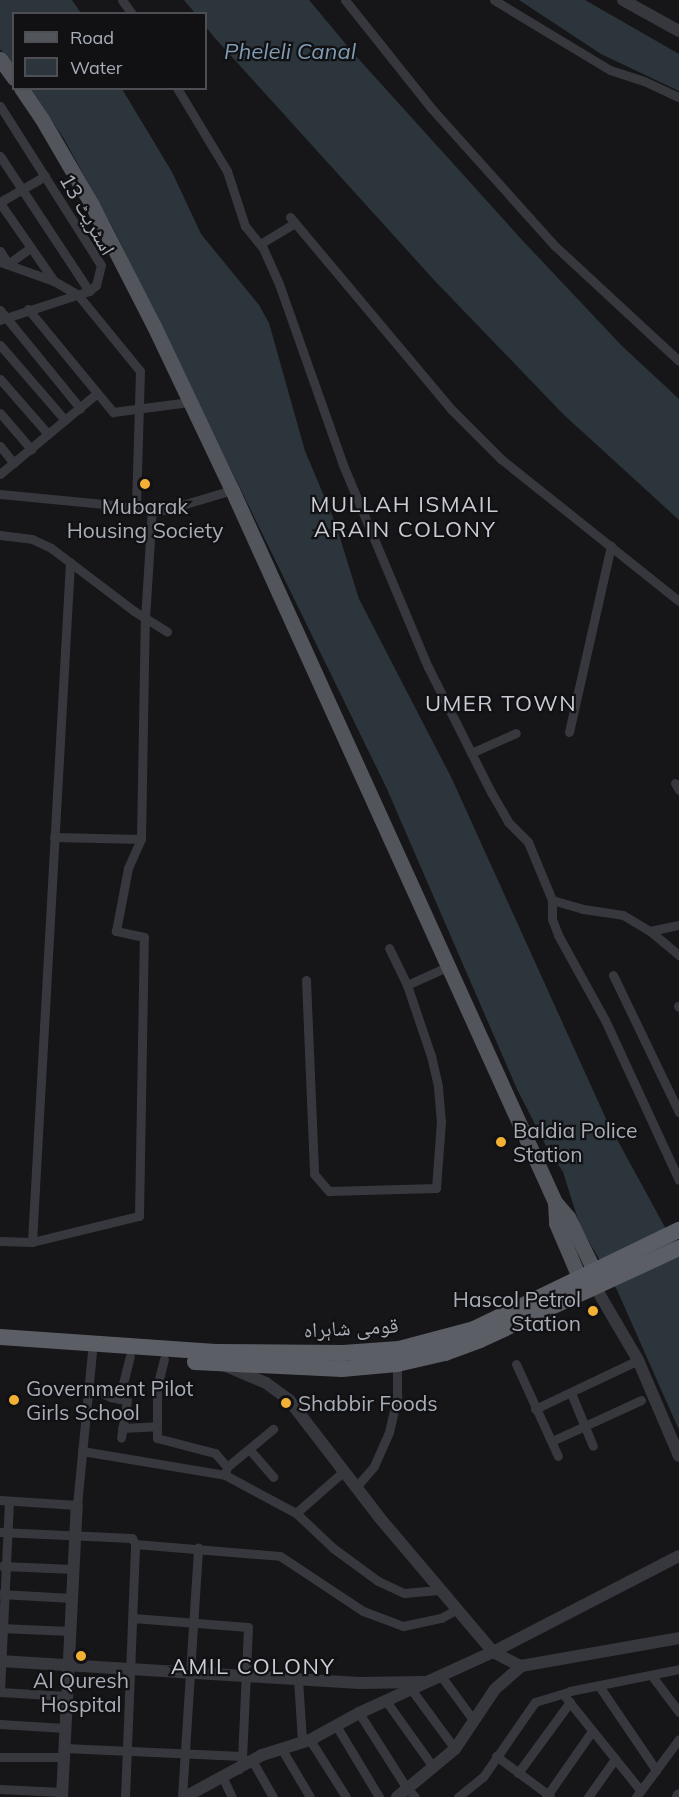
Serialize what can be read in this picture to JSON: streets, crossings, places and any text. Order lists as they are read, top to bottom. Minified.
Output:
{"streets":{"highway":["قومی شاہراہ"],"street":["اسٹریٹ 13"]},"districts":["MULLAH ISMAIL ARAIN COLONY","UMER TOWN","AMIL COLONY"],"water":["Pheleli Canal"],"places":["Mubarak Housing Society","Baldia Police Station","Hascol Petrol Station","Government Pilot Girls School","Shabbir Foods","Al Quresh Hospital"],"legend":["Road","Water"]}
